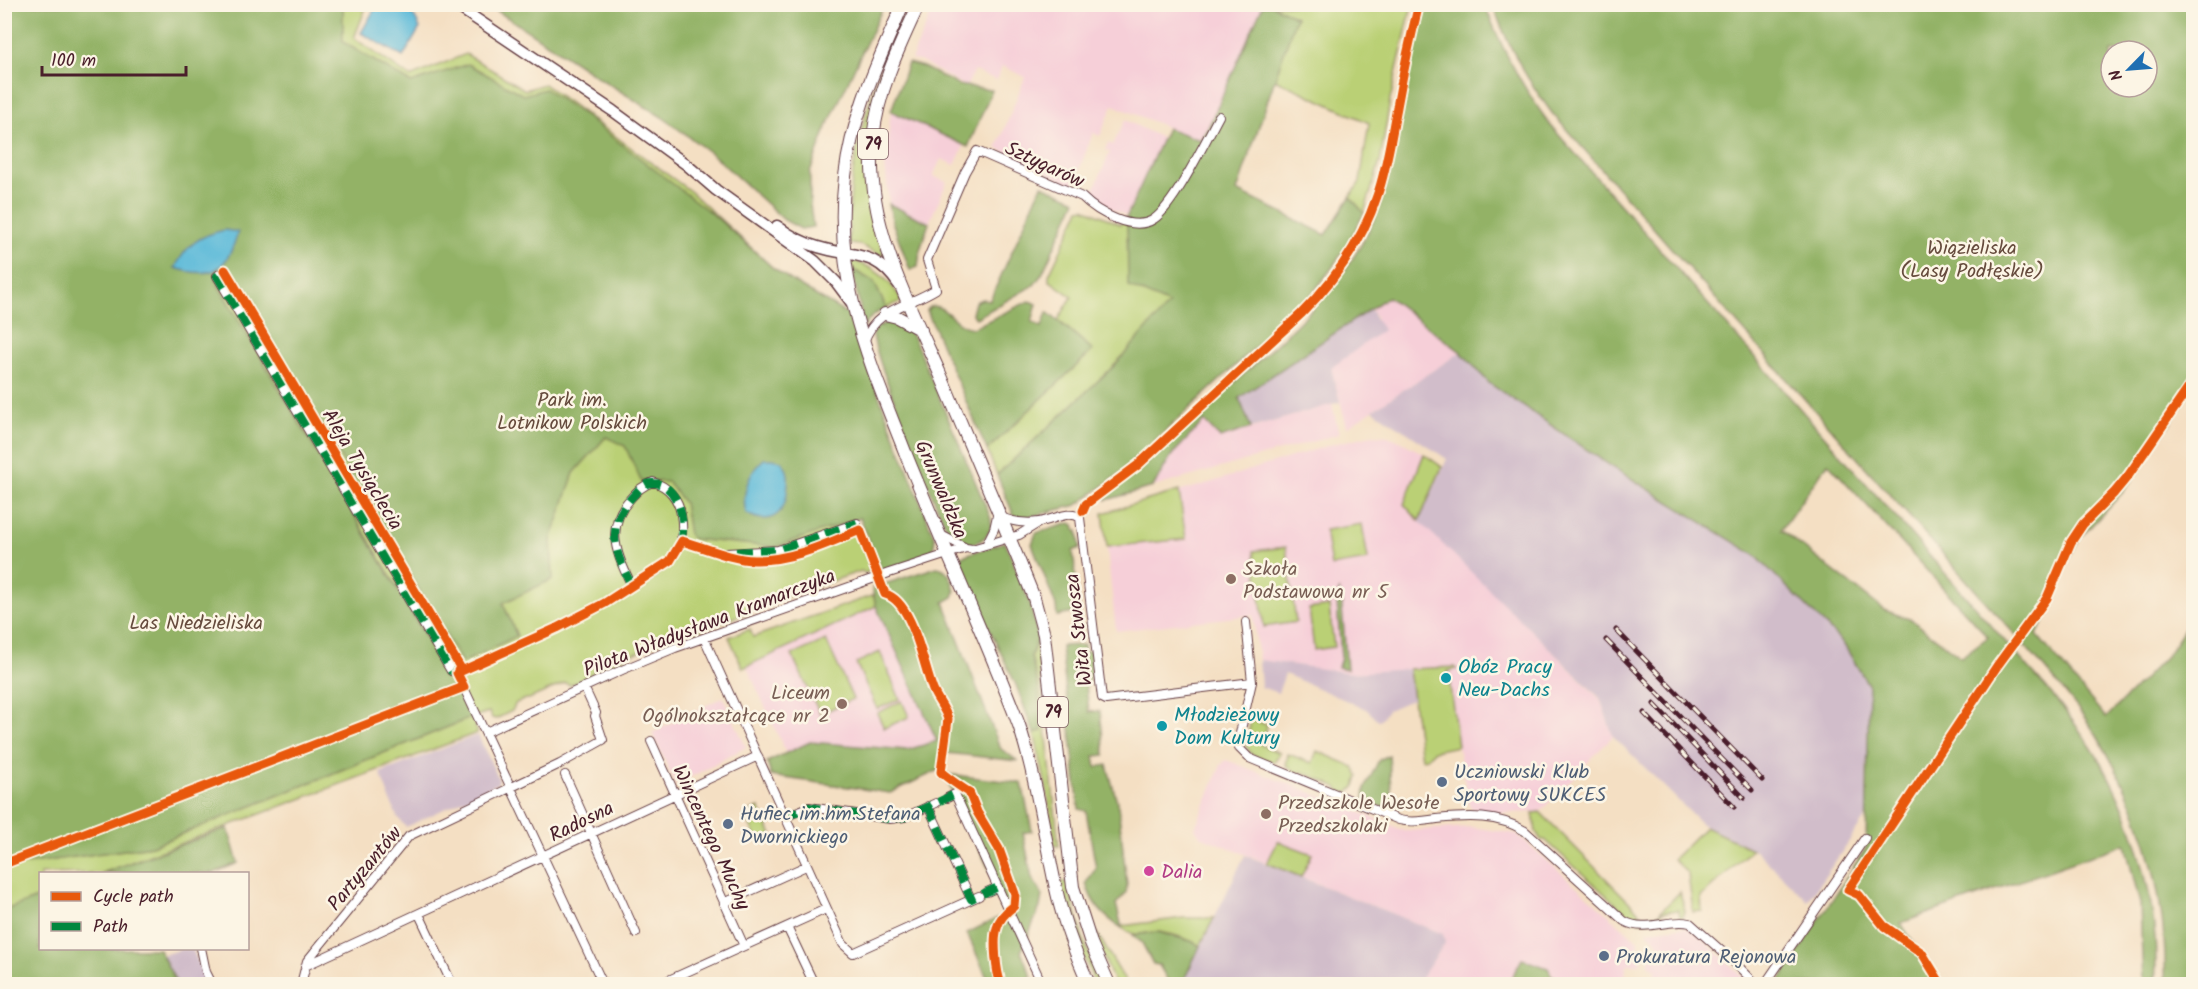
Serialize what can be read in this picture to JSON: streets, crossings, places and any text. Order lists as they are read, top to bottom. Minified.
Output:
{"streets":{"main road":["79","Grunwaldzka"],"street":["Sztygarów","Aleja Tysiąclecia","Pilota Władysława Kramarczyka","Wita Stwosza","Radosna","Wincentego Muchy","Partyzantów"]},"crossings":[["79","Sztygarów"],["79","Pilota Władysława Kramarczyka"],["Aleja Tysiąclecia","Pilota Władysława Kramarczyka"],["Aleja Tysiąclecia","Radosna"],["Aleja Tysiąclecia","Partyzantów"],["Grunwaldzka","Pilota Władysława Kramarczyka"],["Pilota Władysława Kramarczyka","Wita Stwosza"],["Pilota Władysława Kramarczyka","Partyzantów"],["Radosna","Wincentego Muchy"],["Radosna","Partyzantów"]],"parks":["Wiązieliska (Lasy Podłęskie)","Park im. Lotnikow Polskich","Las Niedzieliska"],"places":["Szkoła Podstawowa nr 5","Obóz Pracy Neu-Dachs","Liceum Ogólnokształcące nr 2","Młodzieżowy Dom Kultury","Uczniowski Klub Sportowy SUKCES","Przedszkole Wesołe Przedszkolaki","Hufiec im.hm.Stefana Dwornickiego","Dalia","Prokuratura Rejonowa"],"legend":["Cycle path","Path"],"scale_bar":"100 m","north":"bottom left"}
